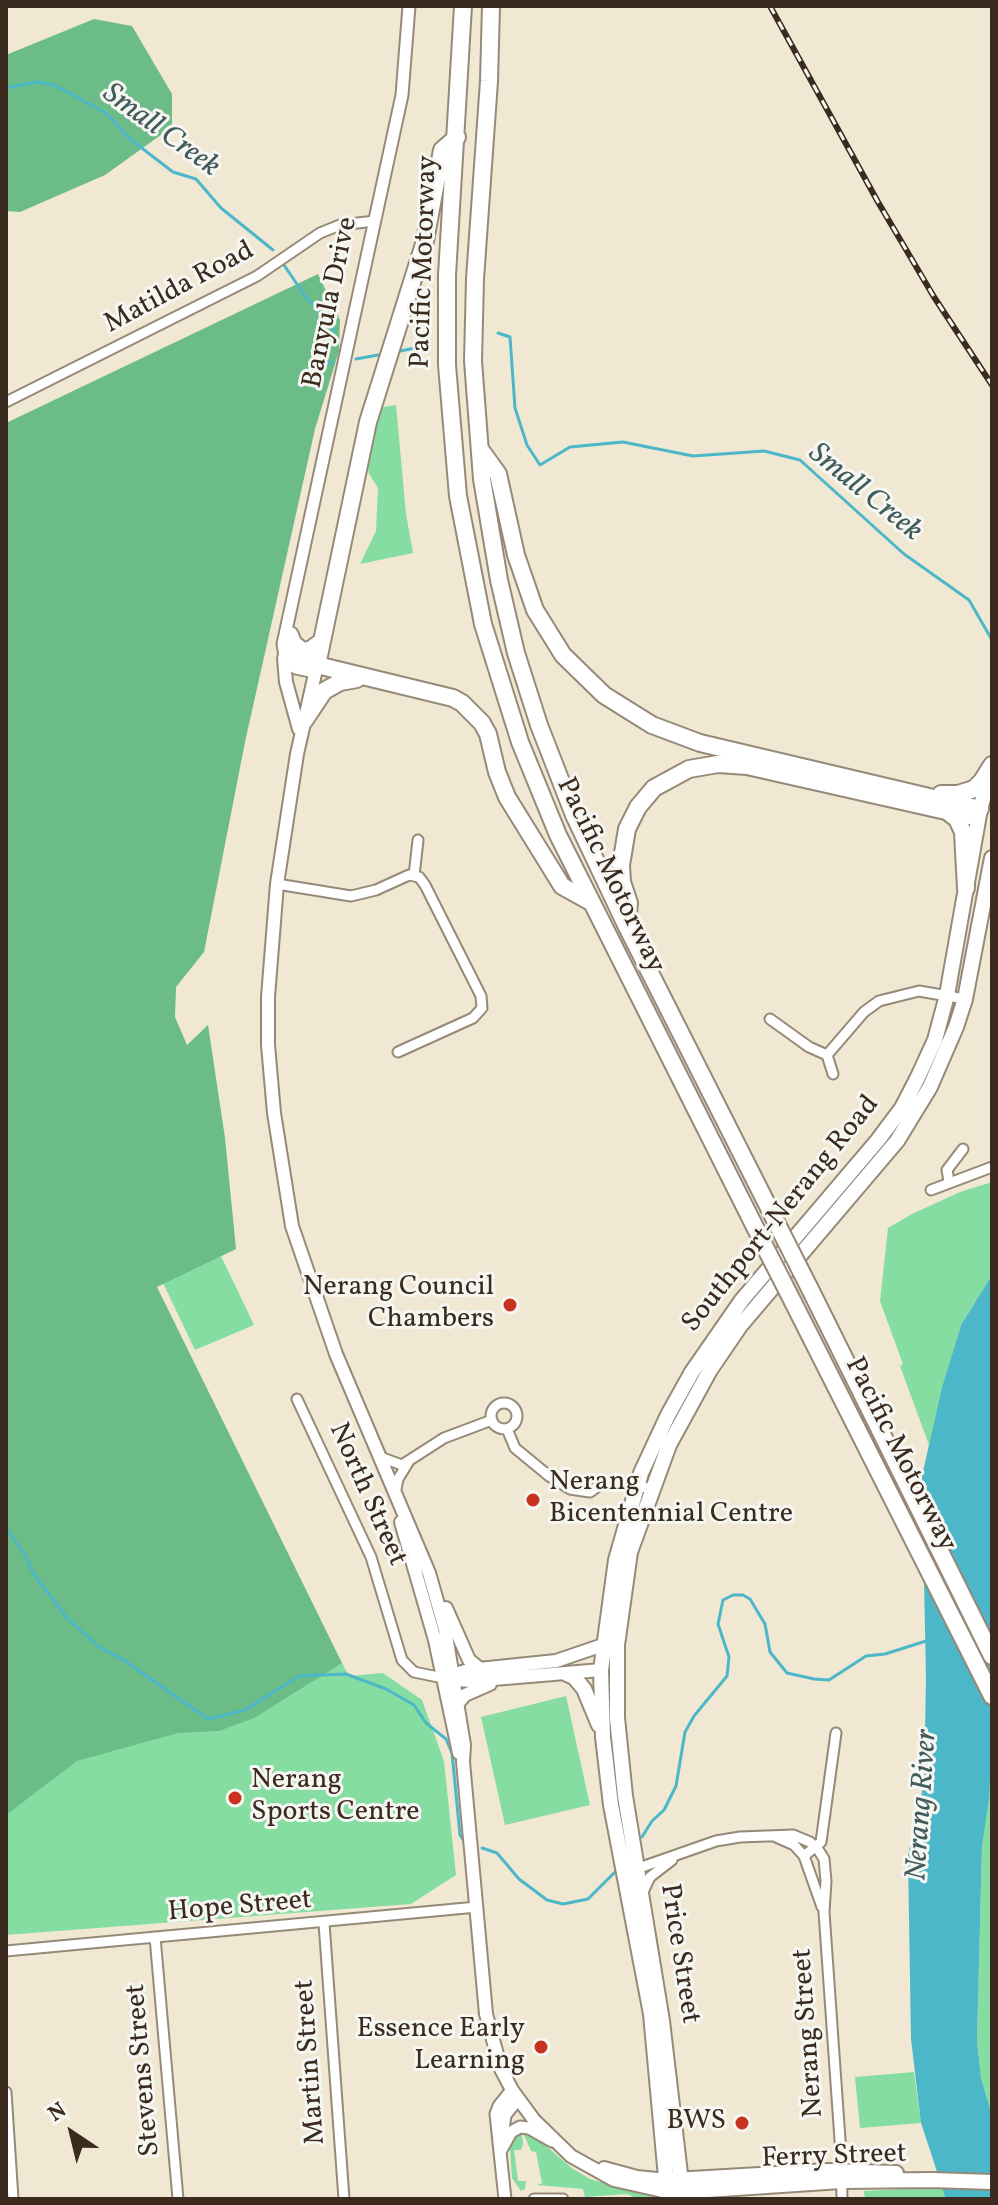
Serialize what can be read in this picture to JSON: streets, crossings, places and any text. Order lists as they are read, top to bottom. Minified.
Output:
{"streets":{"highway":["Pacific Motorway"],"main road":["Southport-Nerang Road","North Street","Price Street","Ferry Street"],"street":["Matilda Road","Banyula Drive","Hope Street","Nerang Street","Martin Street","Stevens Street"]},"crossings":[["Matilda Road","Banyula Drive"],["Southport-Nerang Road","Price Street"],["Hope Street","Martin Street"],["Hope Street","Stevens Street"],["Hope Street","Ferry Street"],["Price Street","Ferry Street"],["Nerang Street","Ferry Street"]],"water":["Small Creek","Nerang River"],"places":["Nerang Council Chambers","Nerang Bicentennial Centre","Nerang Sports Centre","Essence Early Learning","BWS"],"north":"top left"}
